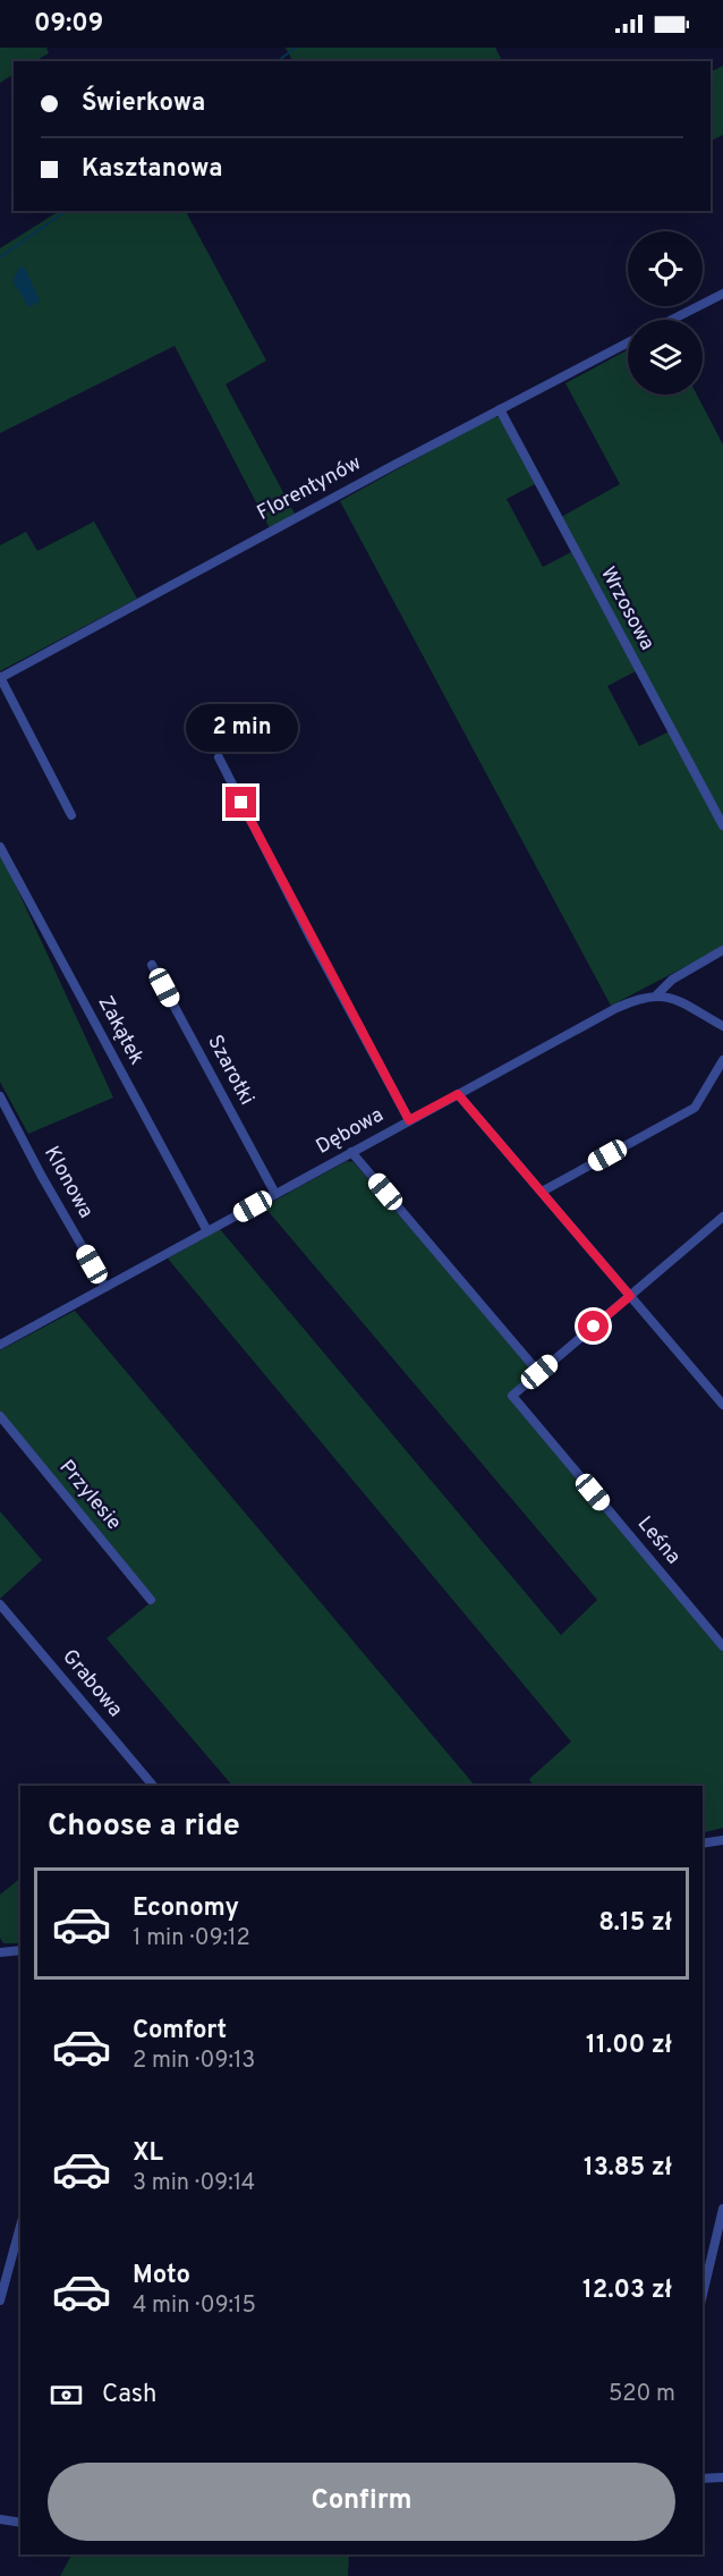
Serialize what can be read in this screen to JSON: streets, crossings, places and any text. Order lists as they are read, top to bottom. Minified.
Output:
{"streets":{"street":["Florentynów","Wrzosowa","Zakątek","Szarotki","Dębowa","Klonowa","Przylesie","Leśna","Grabowa"]},"crossings":[["Florentynów","Wrzosowa"],["Zakątek","Dębowa"],["Szarotki","Dębowa"],["Dębowa","Klonowa"]],"page":{"status":"09:09","banner":["Świerkowa","Kasztanowa"],"bubble":"2 min","heading":"Choose a ride","list":[{"name":"Economy","note":"1 min · 09:12","value":"8.15 zł"},{"name":"Comfort","note":"2 min · 09:13","value":"11.00 zł"},{"name":"XL","note":"3 min · 09:14","value":"13.85 zł"},{"name":"Moto","note":"4 min · 09:15","value":"12.03 zł"}],"pay":["Cash","520 m"],"buttons":"Confirm"}}
